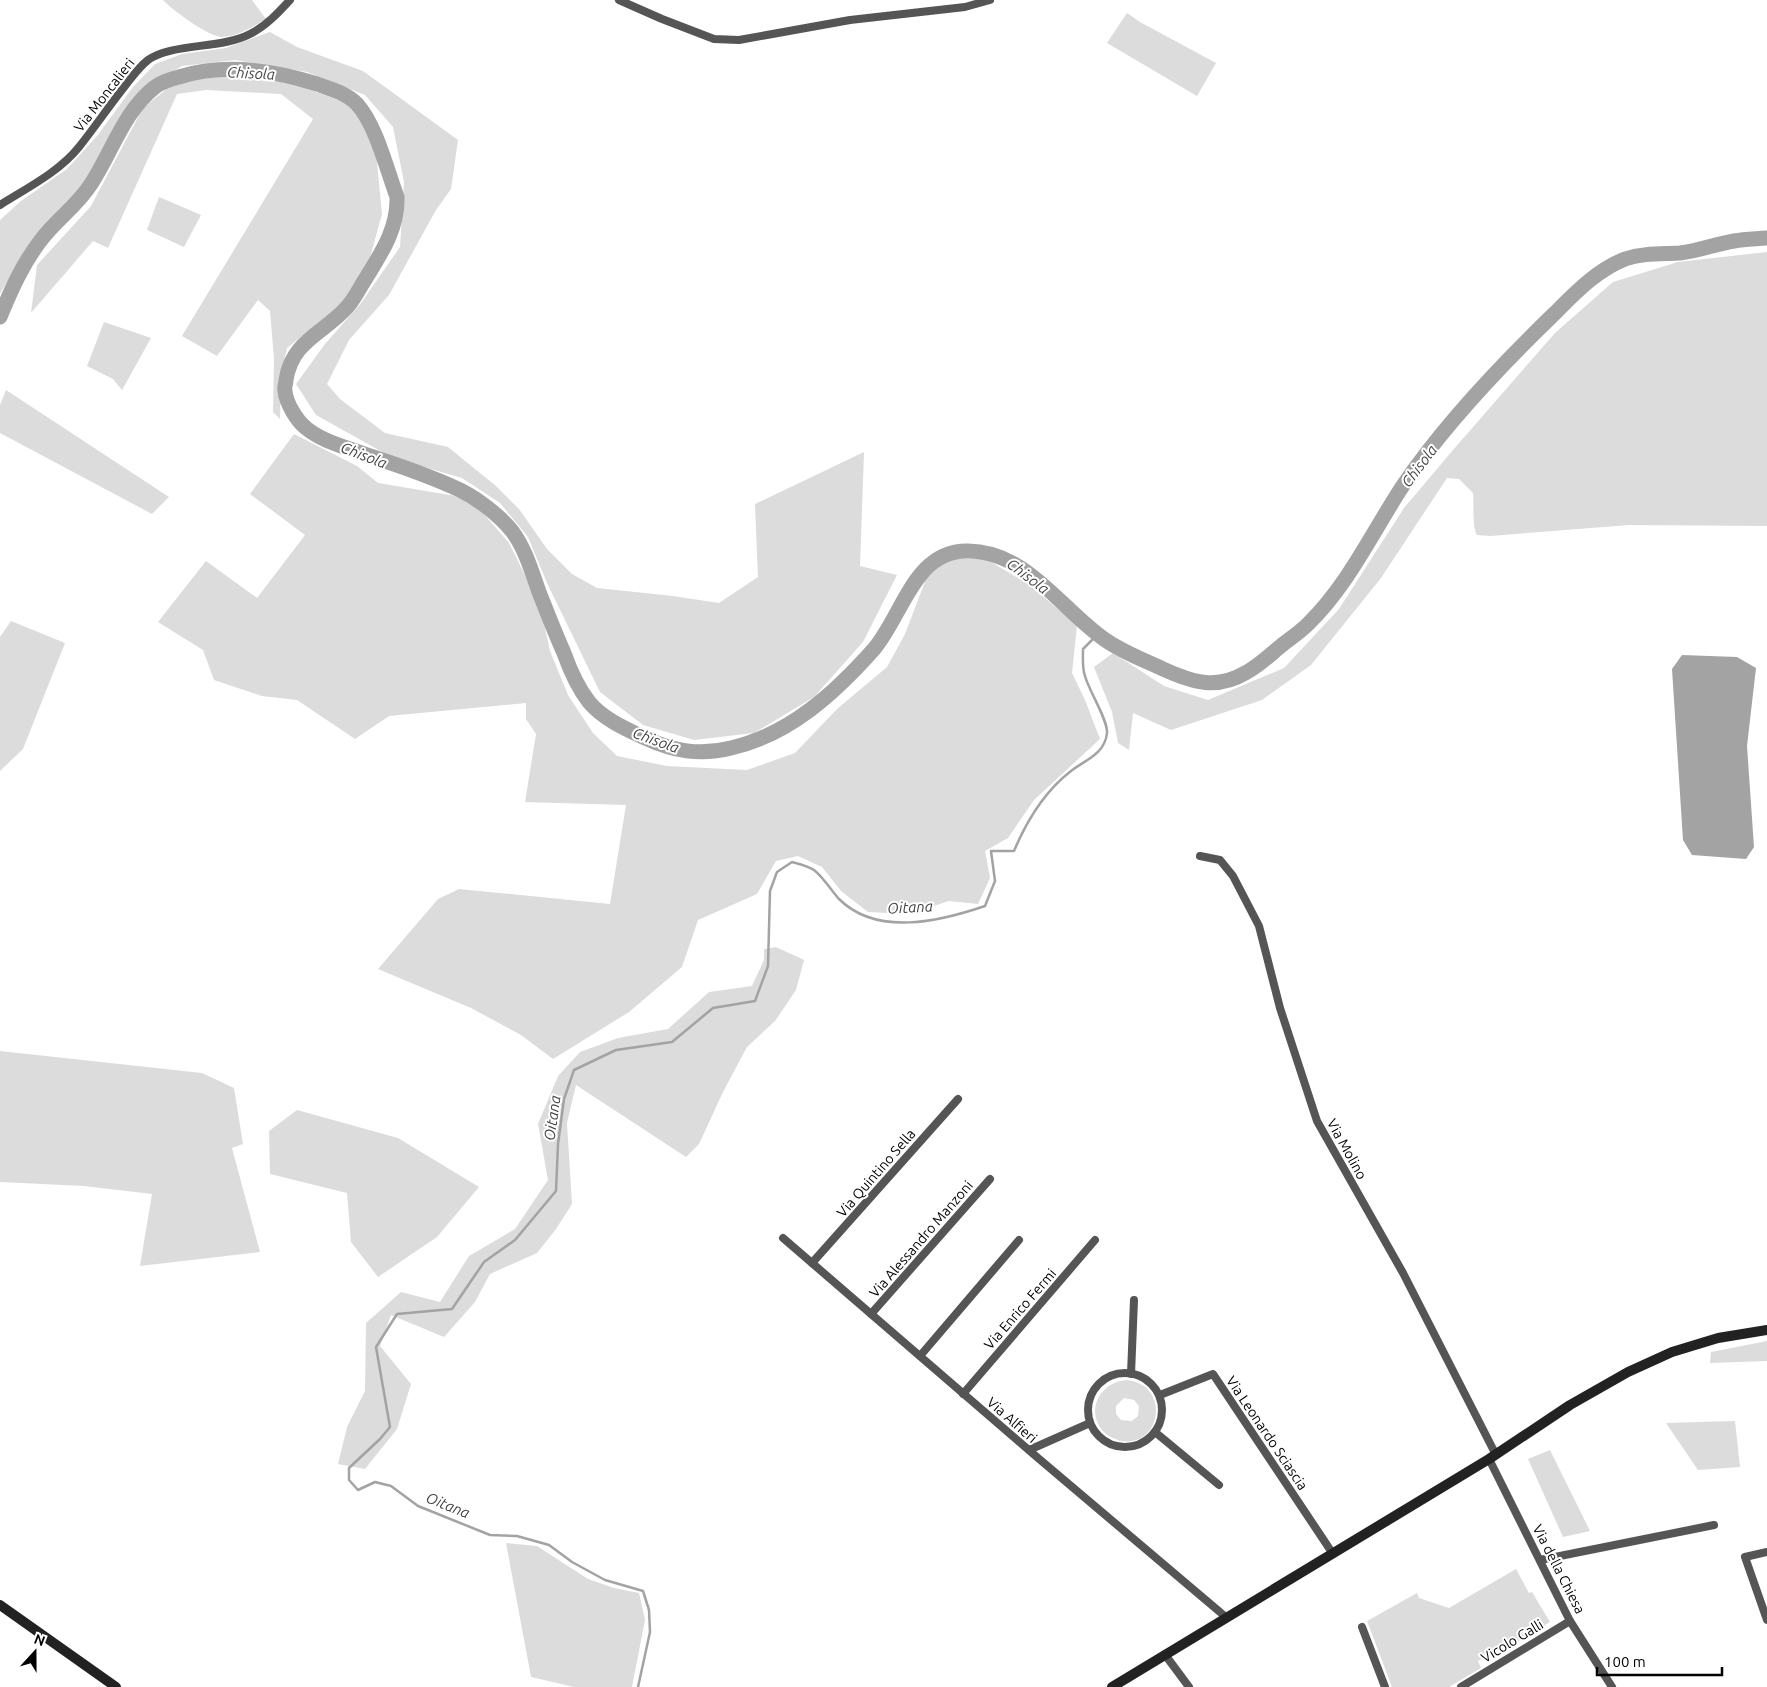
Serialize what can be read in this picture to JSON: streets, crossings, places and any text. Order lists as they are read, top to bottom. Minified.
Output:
{"streets":{"street":["Via Moncalieri","Via Molino","Via Quintino Sella","Via Alessandro Manzoni","Via Enrico Fermi","Via Alfieri","Via Leonardo Sciascia","Via della Chiesa","Vicolo Galli"]},"crossings":[["Via Molino","Via della Chiesa"],["Via Quintino Sella","Via Alfieri"],["Via Alessandro Manzoni","Via Alfieri"],["Via Enrico Fermi","Via Alfieri"],["Via della Chiesa","Vicolo Galli"]],"water":["Chisola","Oitana"],"scale_bar":"100 m","north":"top"}
